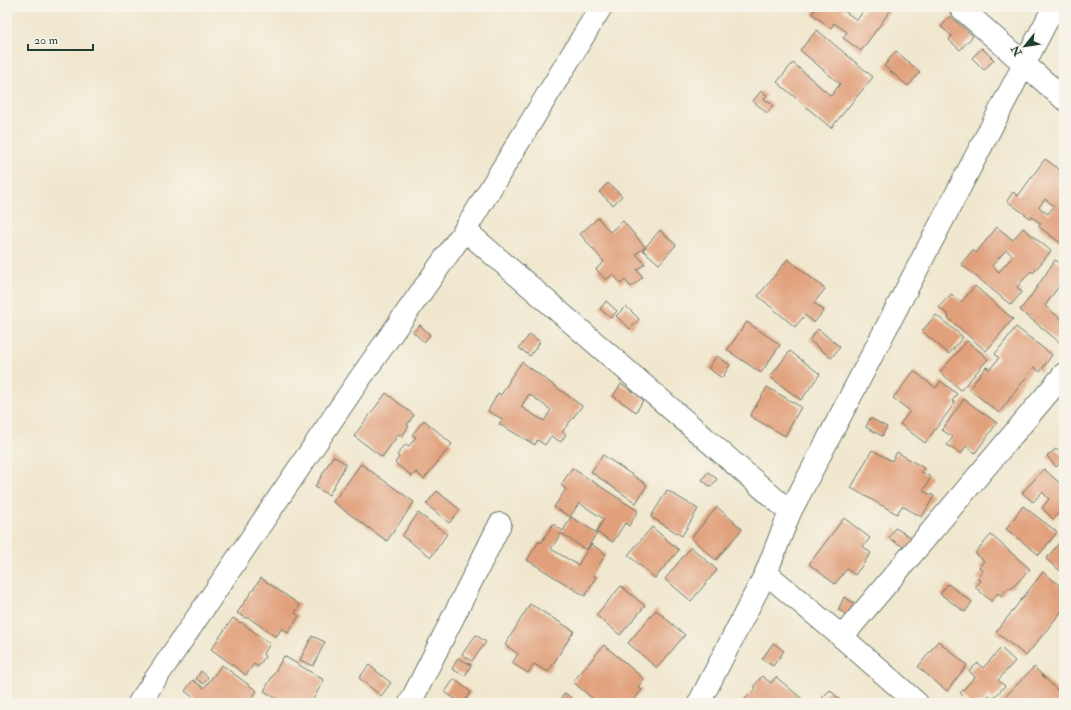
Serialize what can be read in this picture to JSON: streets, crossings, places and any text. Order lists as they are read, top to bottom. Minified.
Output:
{"scale_bar":"20 m","north":"bottom left"}
